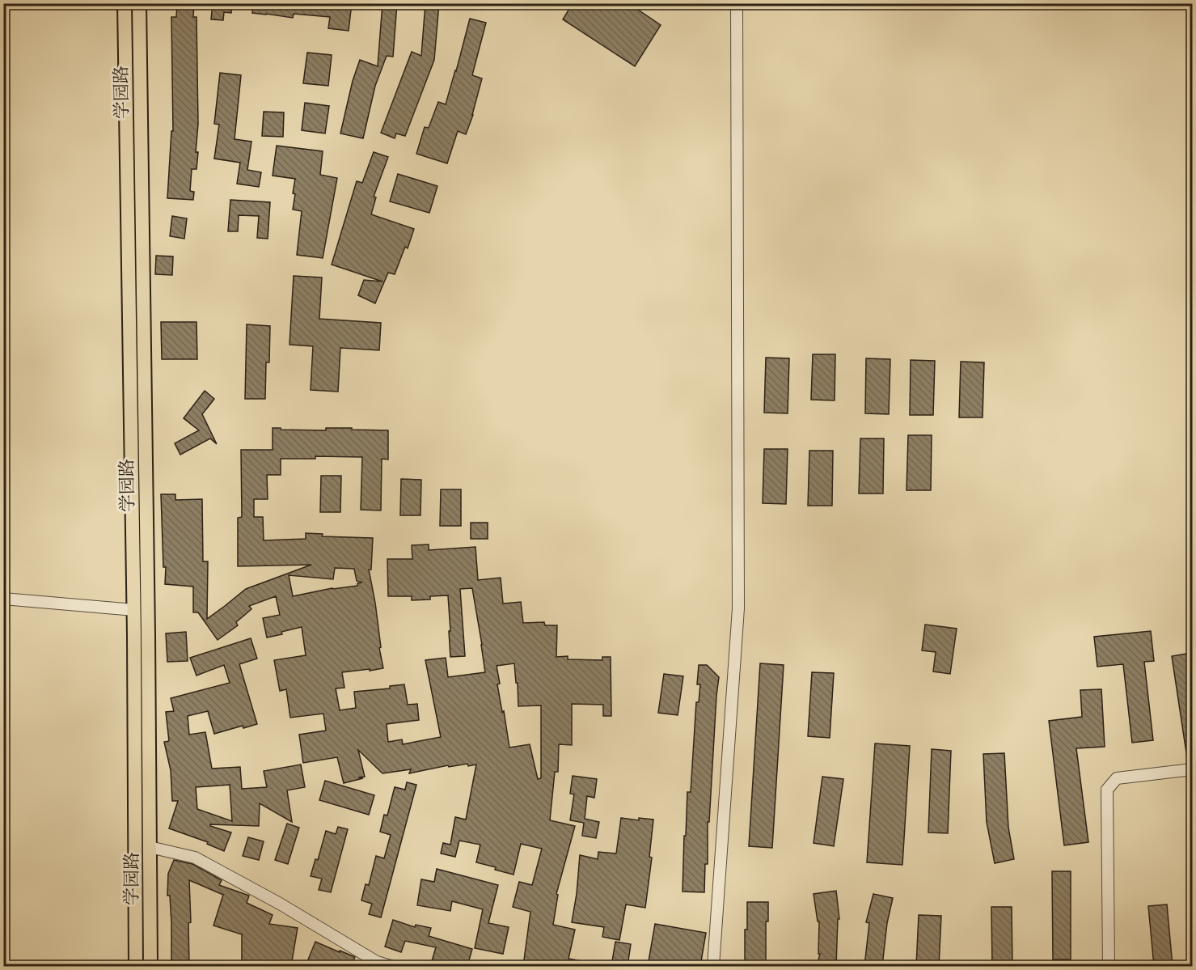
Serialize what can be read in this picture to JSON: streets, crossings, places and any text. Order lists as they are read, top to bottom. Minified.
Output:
{"streets":{"main road":["学园路"]}}
